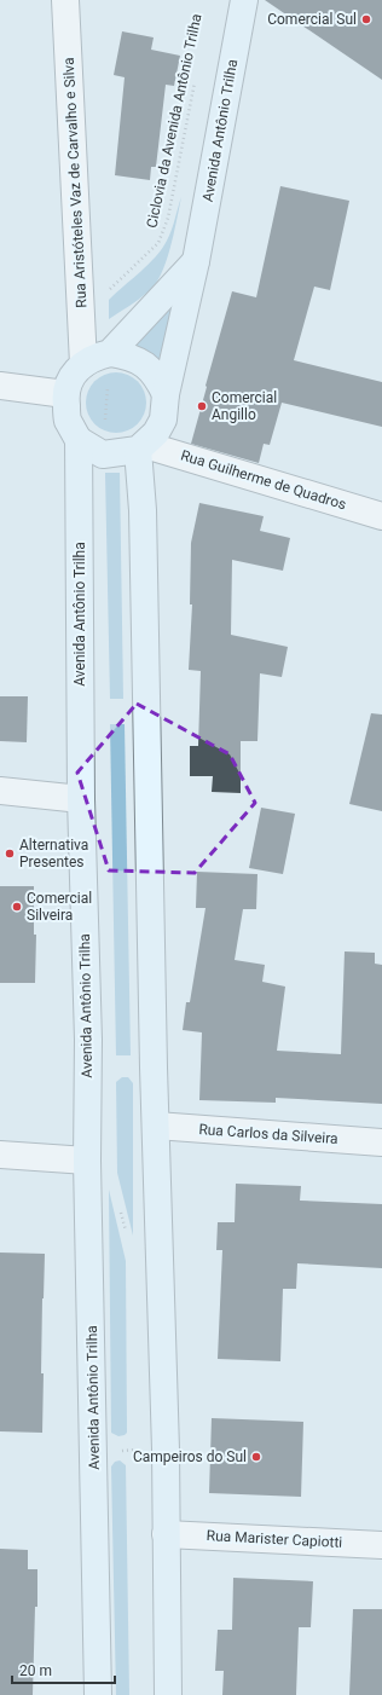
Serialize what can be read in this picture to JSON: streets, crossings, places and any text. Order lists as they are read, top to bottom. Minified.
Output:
{"streets":{"main road":["Avenida Antônio Trilha"],"street":["Rua Aristóteles Vaz de Carvalho e Silva","Rua Guilherme de Quadros","Rua Carlos da Silveira","Rua Marister Capiotti"],"path":["Ciclovia da Avenida Antônio Trilha"]},"crossings":[["Avenida Antônio Trilha","Rua Guilherme de Quadros"]],"places":["Comercial Sul","Comercial Angillo","Alternativa Presentes","Comercial Silveira","Campeiros do Sul"],"scale_bar":"20 m"}
